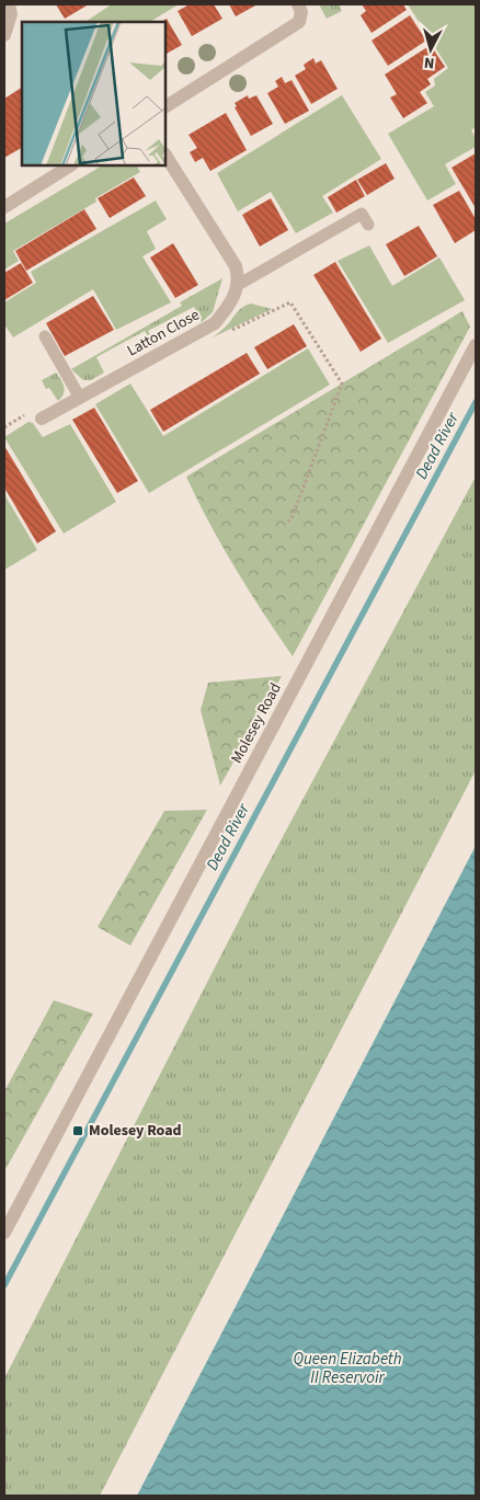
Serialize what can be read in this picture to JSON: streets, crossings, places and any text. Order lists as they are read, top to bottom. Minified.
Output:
{"streets":{"street":["Latton Close","Molesey Road"]},"water":["Dead River","Queen Elizabeth II Reservoir"],"places":{"transit":["Molesey Road"]},"north":"bottom"}
